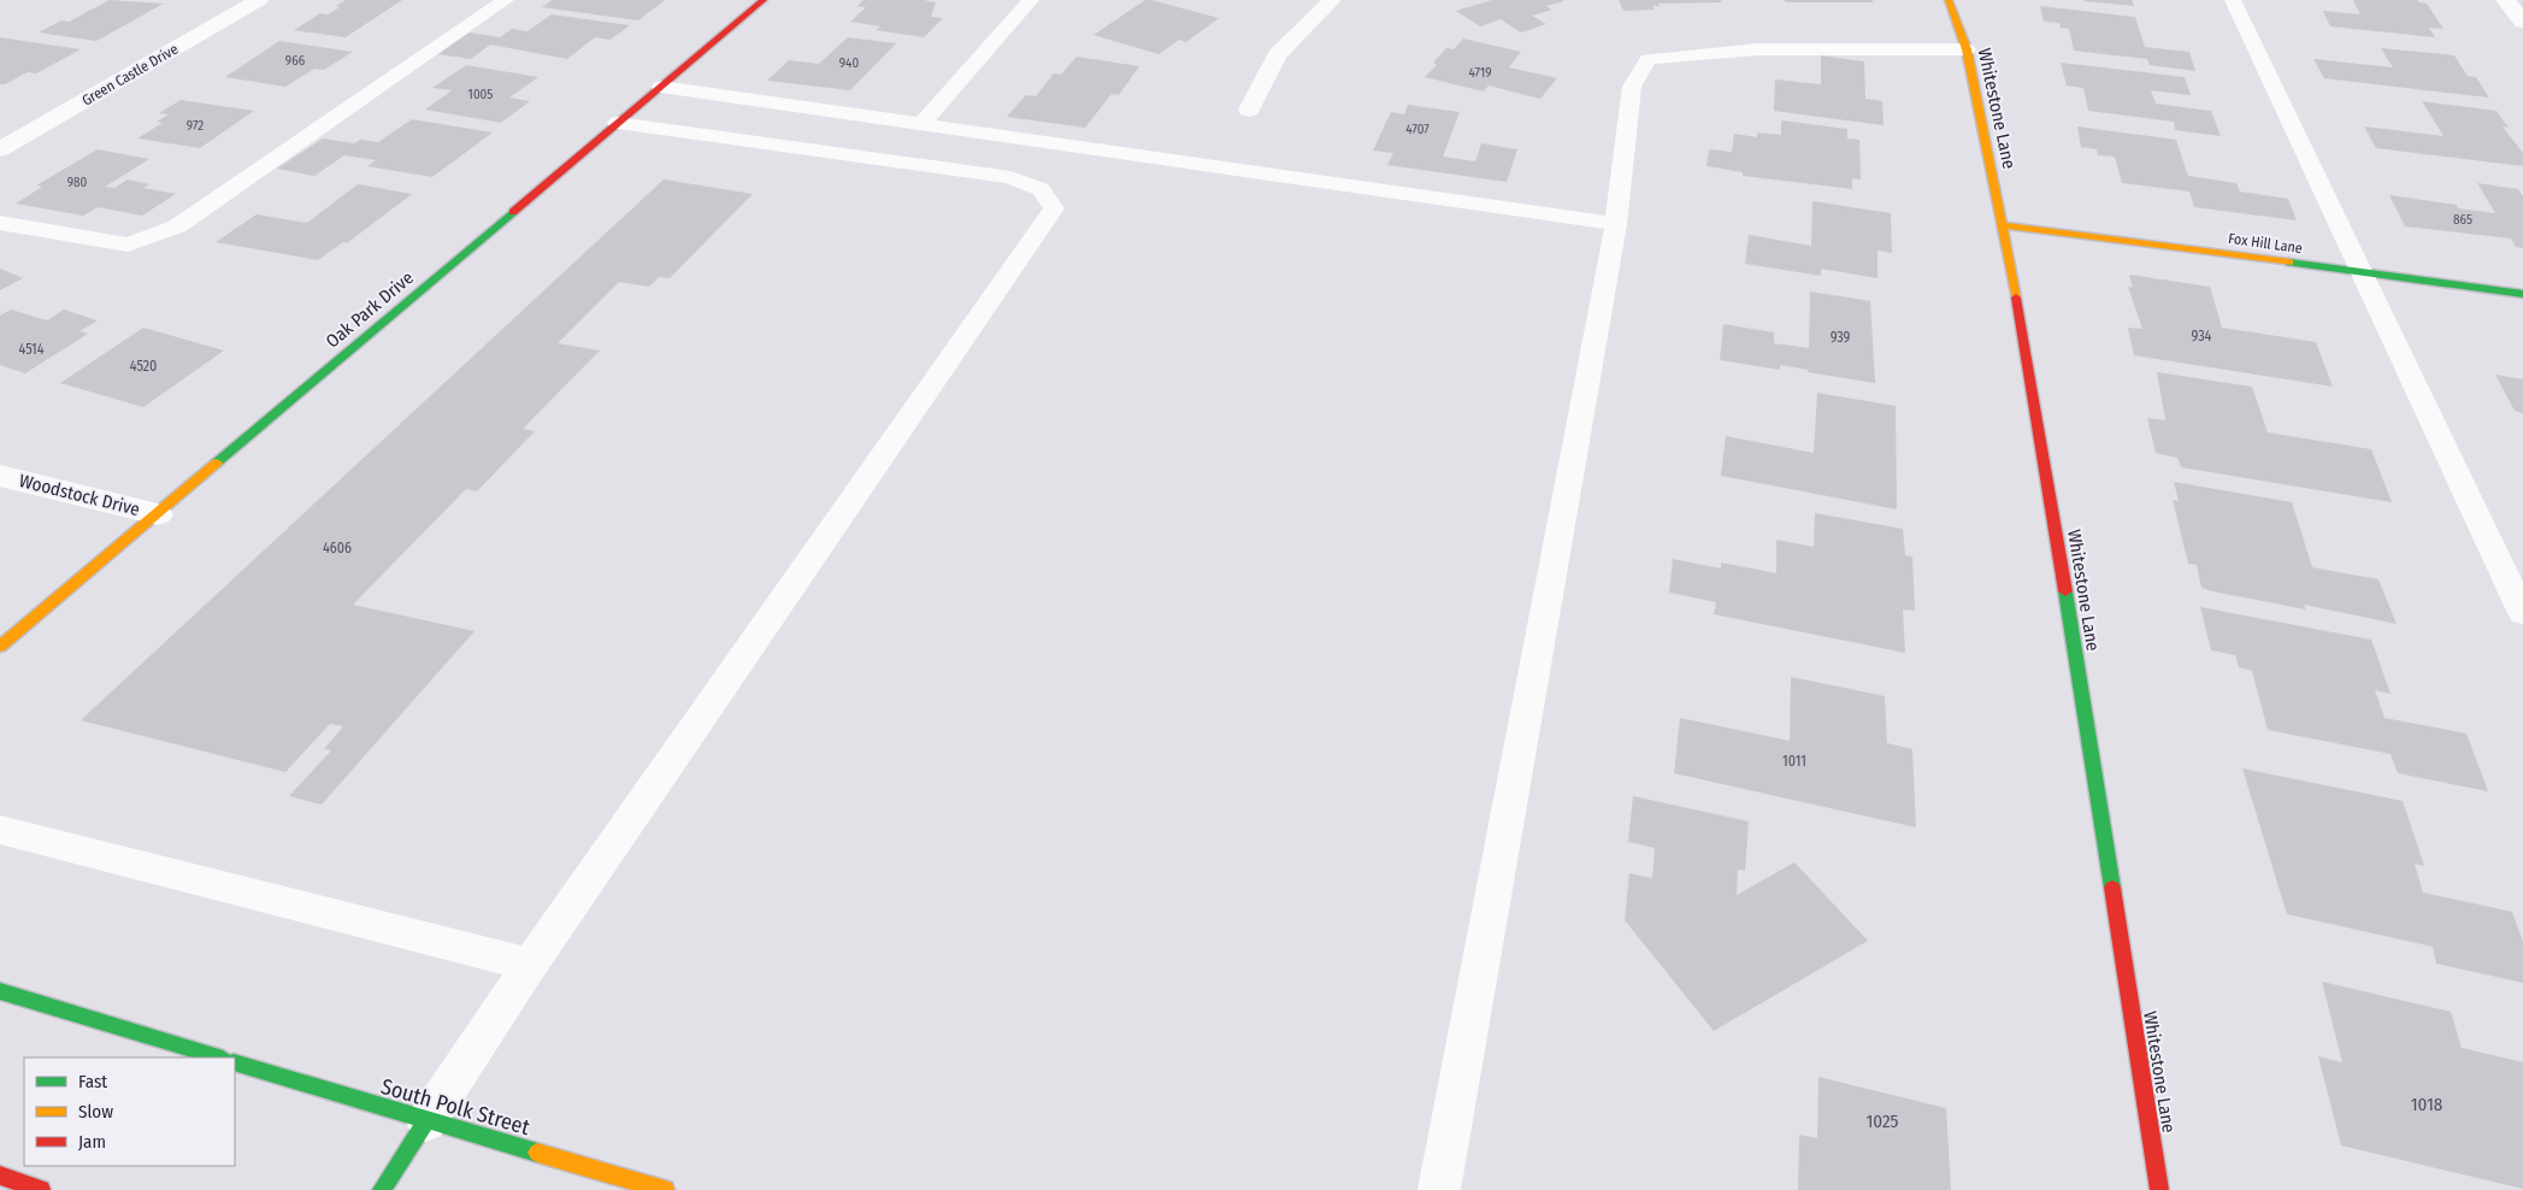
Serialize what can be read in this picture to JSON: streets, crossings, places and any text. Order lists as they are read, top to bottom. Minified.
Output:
{"streets":{"street":["Green Castle Drive","Whitestone Lane","Fox Hill Lane","Oak Park Drive","Woodstock Drive","South Polk Street"]},"crossings":[["Whitestone Lane","Fox Hill Lane"],["Oak Park Drive","Woodstock Drive"]],"house_numbers":["966","940","4719","1005","972","4707","980","865","934","939","4514","4520","4606","1011","1018","1025"],"legend":["Fast","Slow","Jam"]}
